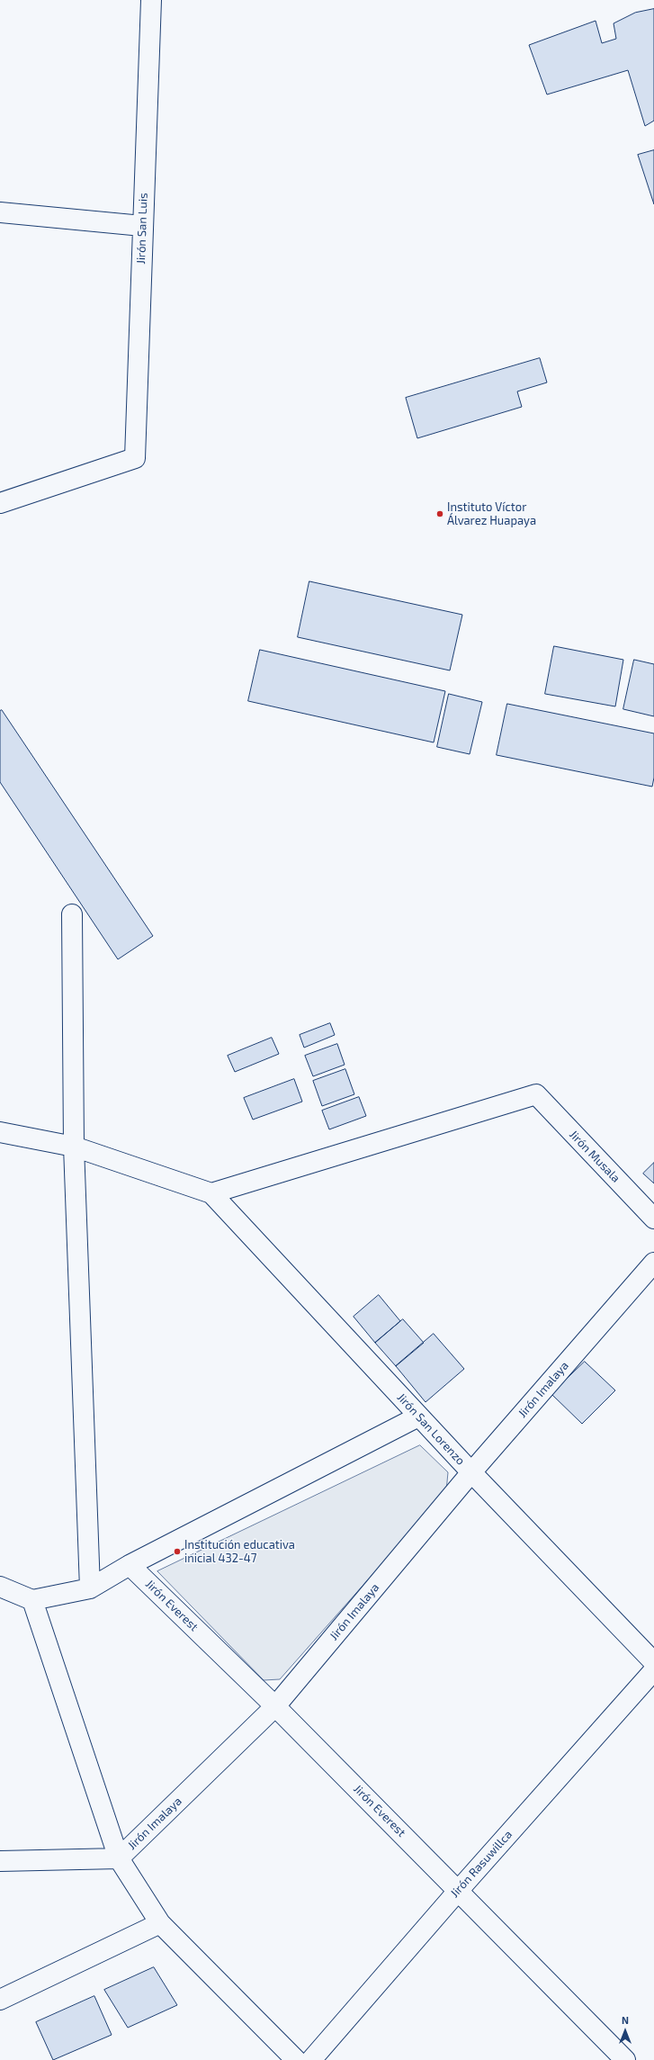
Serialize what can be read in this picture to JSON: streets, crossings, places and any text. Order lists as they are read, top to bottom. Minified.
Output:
{"streets":{"street":["Jirón San Luis","Jirón Musala","Jirón Imalaya","Jirón San Lorenzo","Jirón Everest","Jirón Rasuwillca"]},"crossings":[["Jirón Musala","Jirón San Lorenzo"],["Jirón Imalaya","Jirón San Lorenzo"],["Jirón Imalaya","Jirón Everest"],["Jirón Everest","Jirón Rasuwillca"]],"places":["Instituto Víctor Álvarez Huapaya","Institución educativa inicial 432-47"],"north":"top"}
